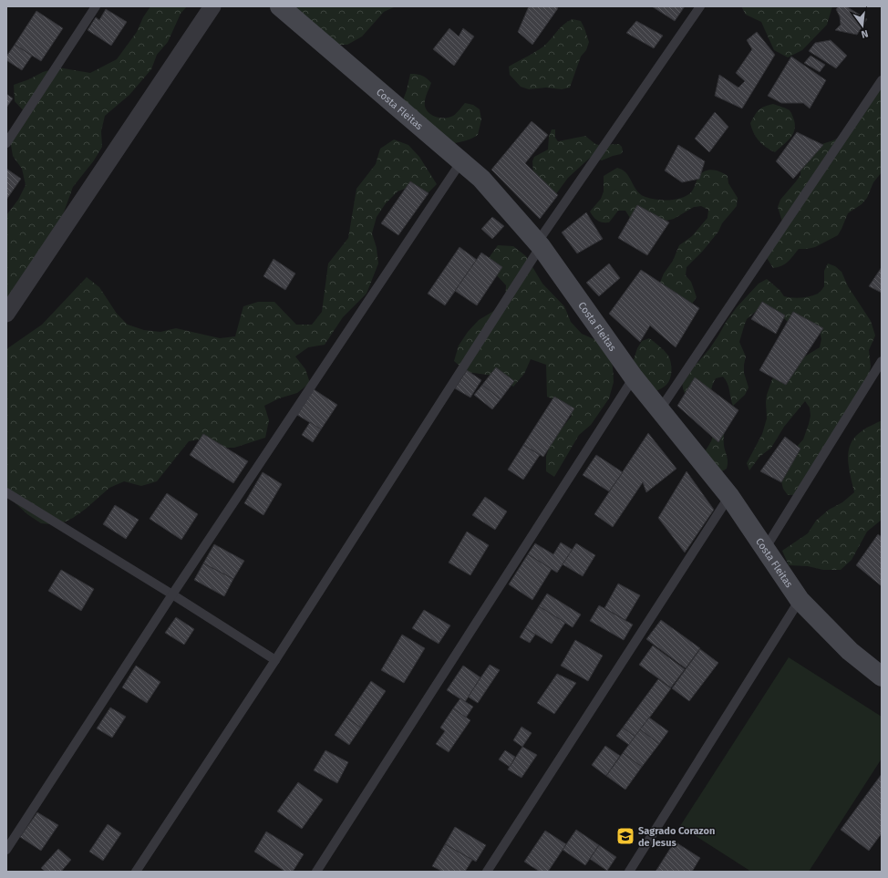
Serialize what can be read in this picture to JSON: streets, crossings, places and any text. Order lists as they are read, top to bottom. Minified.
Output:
{"streets":{"main road":["Costa Fleitas"]},"places":{"school or university":["Sagrado Corazon de Jesus"]},"north":"bottom"}
